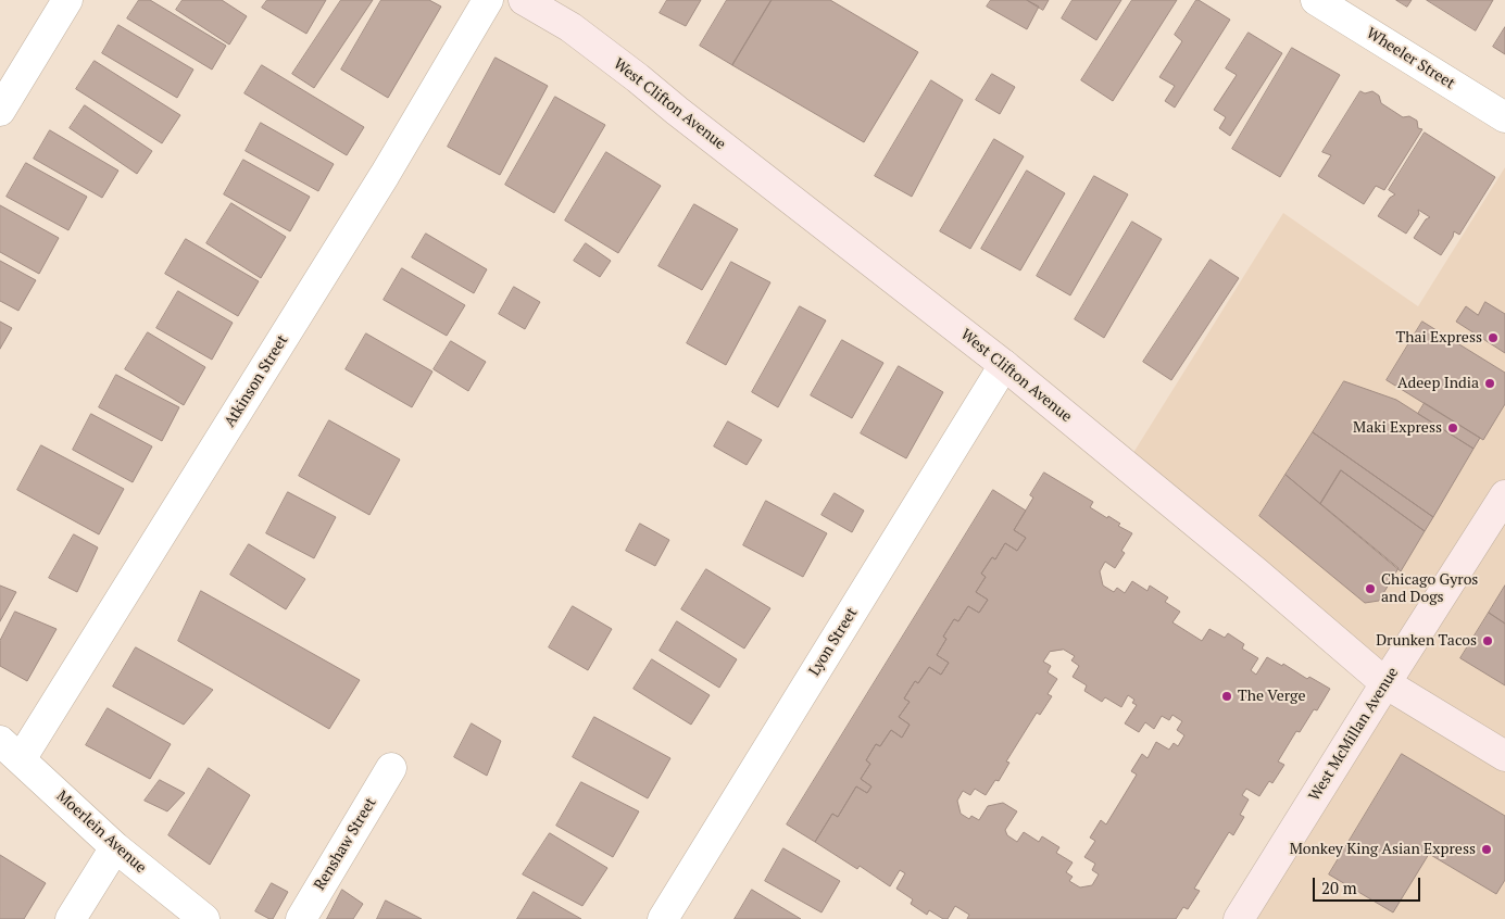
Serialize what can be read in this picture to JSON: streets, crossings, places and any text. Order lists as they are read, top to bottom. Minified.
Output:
{"streets":{"main road":["West Clifton Avenue","West McMillan Avenue"],"street":["Wheeler Street","Atkinson Street","Lyon Street","Moerlein Avenue","Renshaw Street"]},"crossings":[["West Clifton Avenue","Lyon Street"],["West Clifton Avenue","West McMillan Avenue"],["Atkinson Street","Moerlein Avenue"]],"places":["Thai Express","Adeep India","Maki Express","Chicago Gyros and Dogs","Drunken Tacos","The Verge","Monkey King Asian Express"],"scale_bar":"20 m"}
